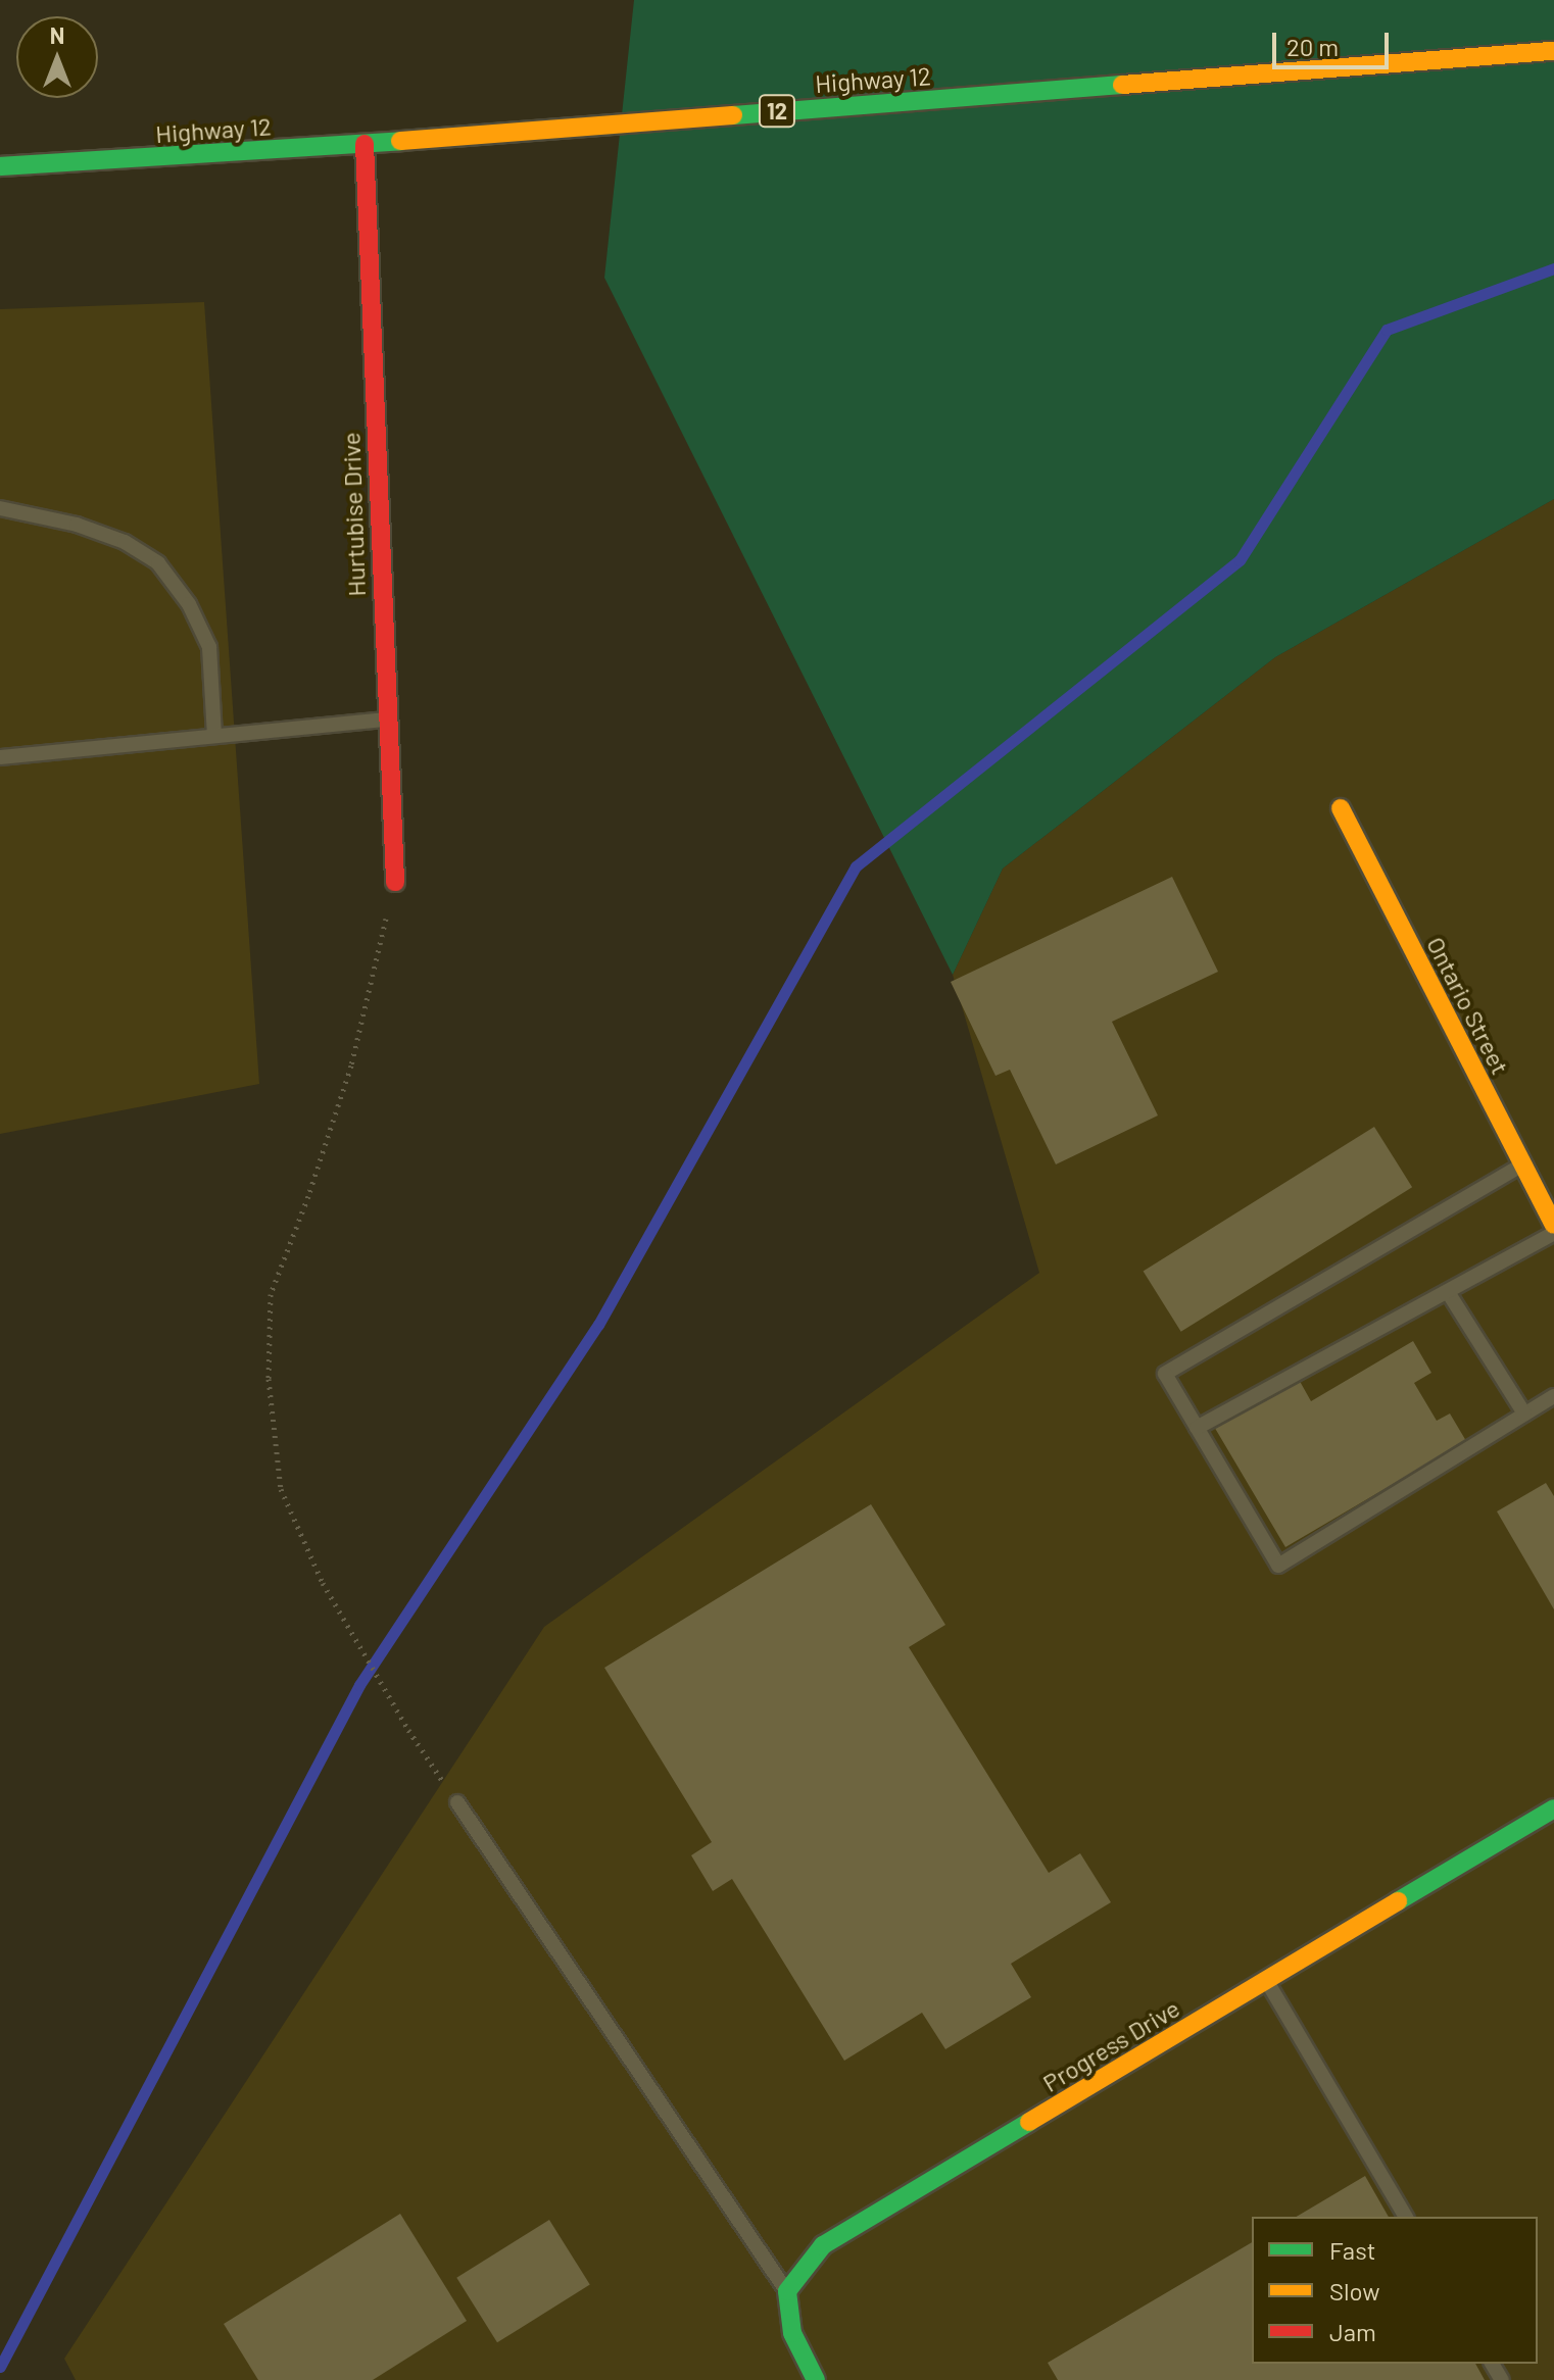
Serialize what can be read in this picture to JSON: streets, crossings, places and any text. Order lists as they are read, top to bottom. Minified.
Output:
{"streets":{"main road":["Highway 12","12","Hurtubise Drive","Ontario Street","Progress Drive"]},"crossings":[["Highway 12","Hurtubise Drive"]],"legend":["Fast","Slow","Jam"],"scale_bar":"20 m","north":"top"}
